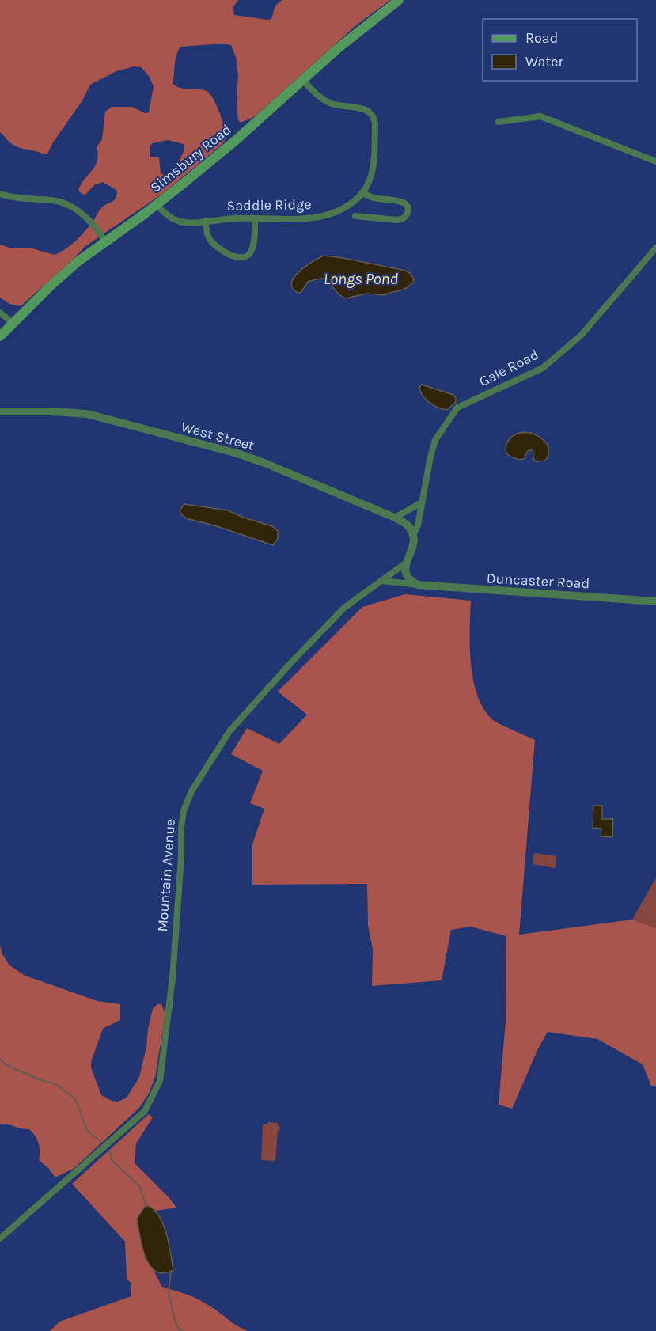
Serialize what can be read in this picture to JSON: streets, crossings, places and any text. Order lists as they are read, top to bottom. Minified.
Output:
{"streets":{"main road":["Simsbury Road"],"street":["Saddle Ridge","Gale Road","West Street","Duncaster Road","Mountain Avenue"]},"crossings":[["Simsbury Road","Saddle Ridge"],["Gale Road","West Street"],["Duncaster Road","Mountain Avenue"]],"water":["Longs Pond"],"legend":["Road","Water"]}
